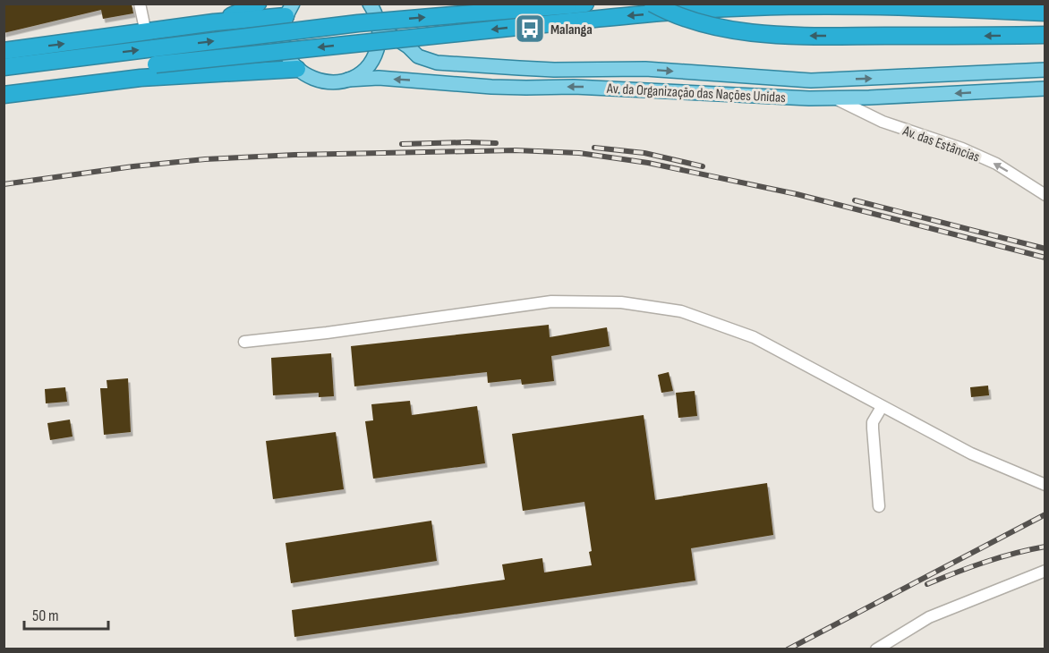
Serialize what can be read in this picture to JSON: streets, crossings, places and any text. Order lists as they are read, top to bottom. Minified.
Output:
{"streets":{"main road":["Av. da Organização das Nações Unidas"],"street":["Av. das Estâncias"]},"crossings":[["Av. da Organização das Nações Unidas","Av. das Estâncias"]],"one_way":["Av. das Estâncias"],"places":{"bus stop":["Malanga"]},"scale_bar":"50 m"}
